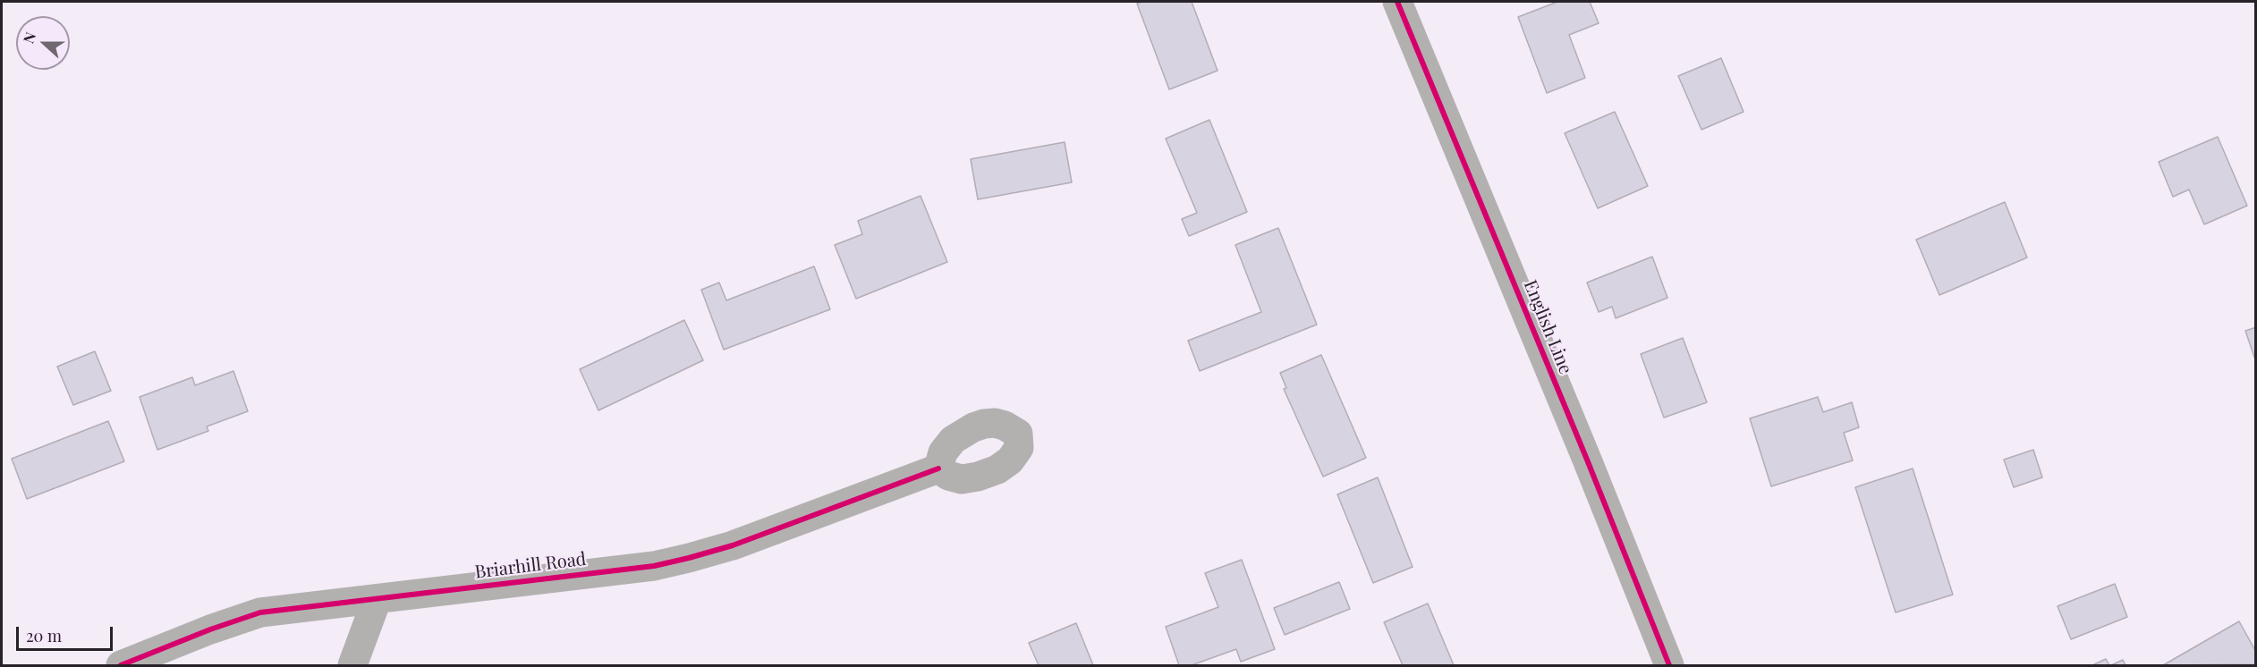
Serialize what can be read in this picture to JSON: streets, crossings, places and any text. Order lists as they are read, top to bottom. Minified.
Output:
{"streets":{"street":["English Line","Briarhill Road"]},"scale_bar":"20 m","north":"left"}
